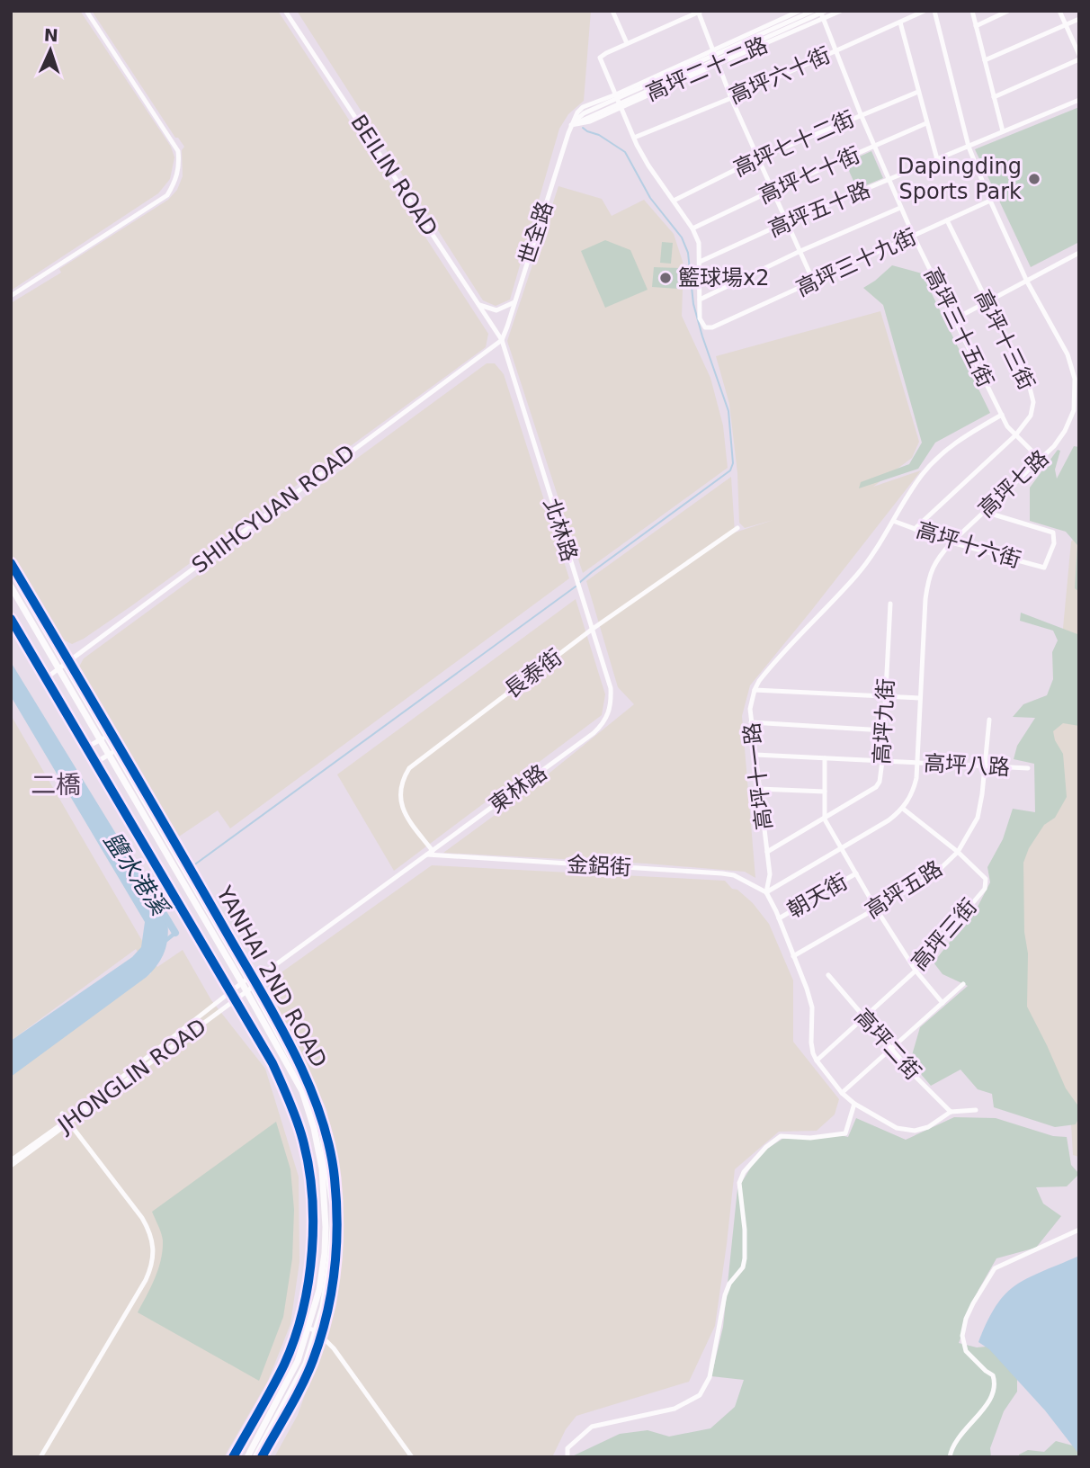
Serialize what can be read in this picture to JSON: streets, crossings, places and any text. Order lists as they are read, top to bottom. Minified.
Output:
{"streets":{"main road":["YANHAI 2ND ROAD"],"street":["高坪二十二路","高坪六十街","高坪七十二街","BEILIN ROAD","高坪七十街","高坪五十路","世全路","高坪三十九街","高坪三十五街","高坪十三街","高坪七路","SHIHCYUAN ROAD","北林路","高坪十六街","長泰街","高坪九街","高坪八路","高坪十一路","東林路","金鋁街","高坪五路","朝天街","高坪三街","高坪二街","JHONGLIN ROAD"]},"crossings":[["高坪二十二路","世全路"],["高坪二十二路","高坪三十九街"],["高坪二十二路","高坪三十五街"],["高坪六十街","高坪三十九街"],["高坪六十街","高坪三十五街"],["高坪七十二街","高坪三十九街"],["高坪七十二街","高坪三十五街"],["BEILIN ROAD","世全路"],["BEILIN ROAD","SHIHCYUAN ROAD"],["BEILIN ROAD","北林路"],["高坪七十街","高坪三十九街"],["高坪七十街","高坪三十五街"],["高坪五十路","高坪三十九街"],["高坪五十路","高坪三十五街"],["高坪五十路","高坪七路"],["世全路","SHIHCYUAN ROAD"],["世全路","北林路"],["高坪三十九街","高坪三十五街"],["高坪三十九街","高坪十三街"],["高坪三十九街","高坪七路"],["高坪三十五街","高坪十三街"],["高坪三十五街","高坪七路"],["高坪三十五街","高坪十一路"],["高坪十三街","高坪十六街"],["高坪七路","高坪十六街"],["高坪七路","高坪八路"],["高坪七路","高坪三街"],["SHIHCYUAN ROAD","北林路"],["SHIHCYUAN ROAD","YANHAI 2ND ROAD"],["北林路","長泰街"],["北林路","東林路"],["高坪十六街","高坪十一路"],["長泰街","東林路"],["長泰街","金鋁街"],["高坪九街","高坪八路"],["高坪九街","高坪十一路"],["高坪八路","高坪十一路"],["高坪八路","高坪五路"],["高坪十一路","金鋁街"],["高坪十一路","高坪五路"],["高坪十一路","朝天街"],["高坪十一路","高坪三街"],["高坪十一路","高坪二街"],["東林路","金鋁街"],["東林路","YANHAI 2ND ROAD"],["東林路","JHONGLIN ROAD"],["高坪五路","高坪三街"],["高坪三街","高坪二街"],["YANHAI 2ND ROAD","JHONGLIN ROAD"]],"districts":["二橋"],"water":["鹽水港溪"],"places":["Dapingding Sports Park","籃球場x2"],"north":"top"}
